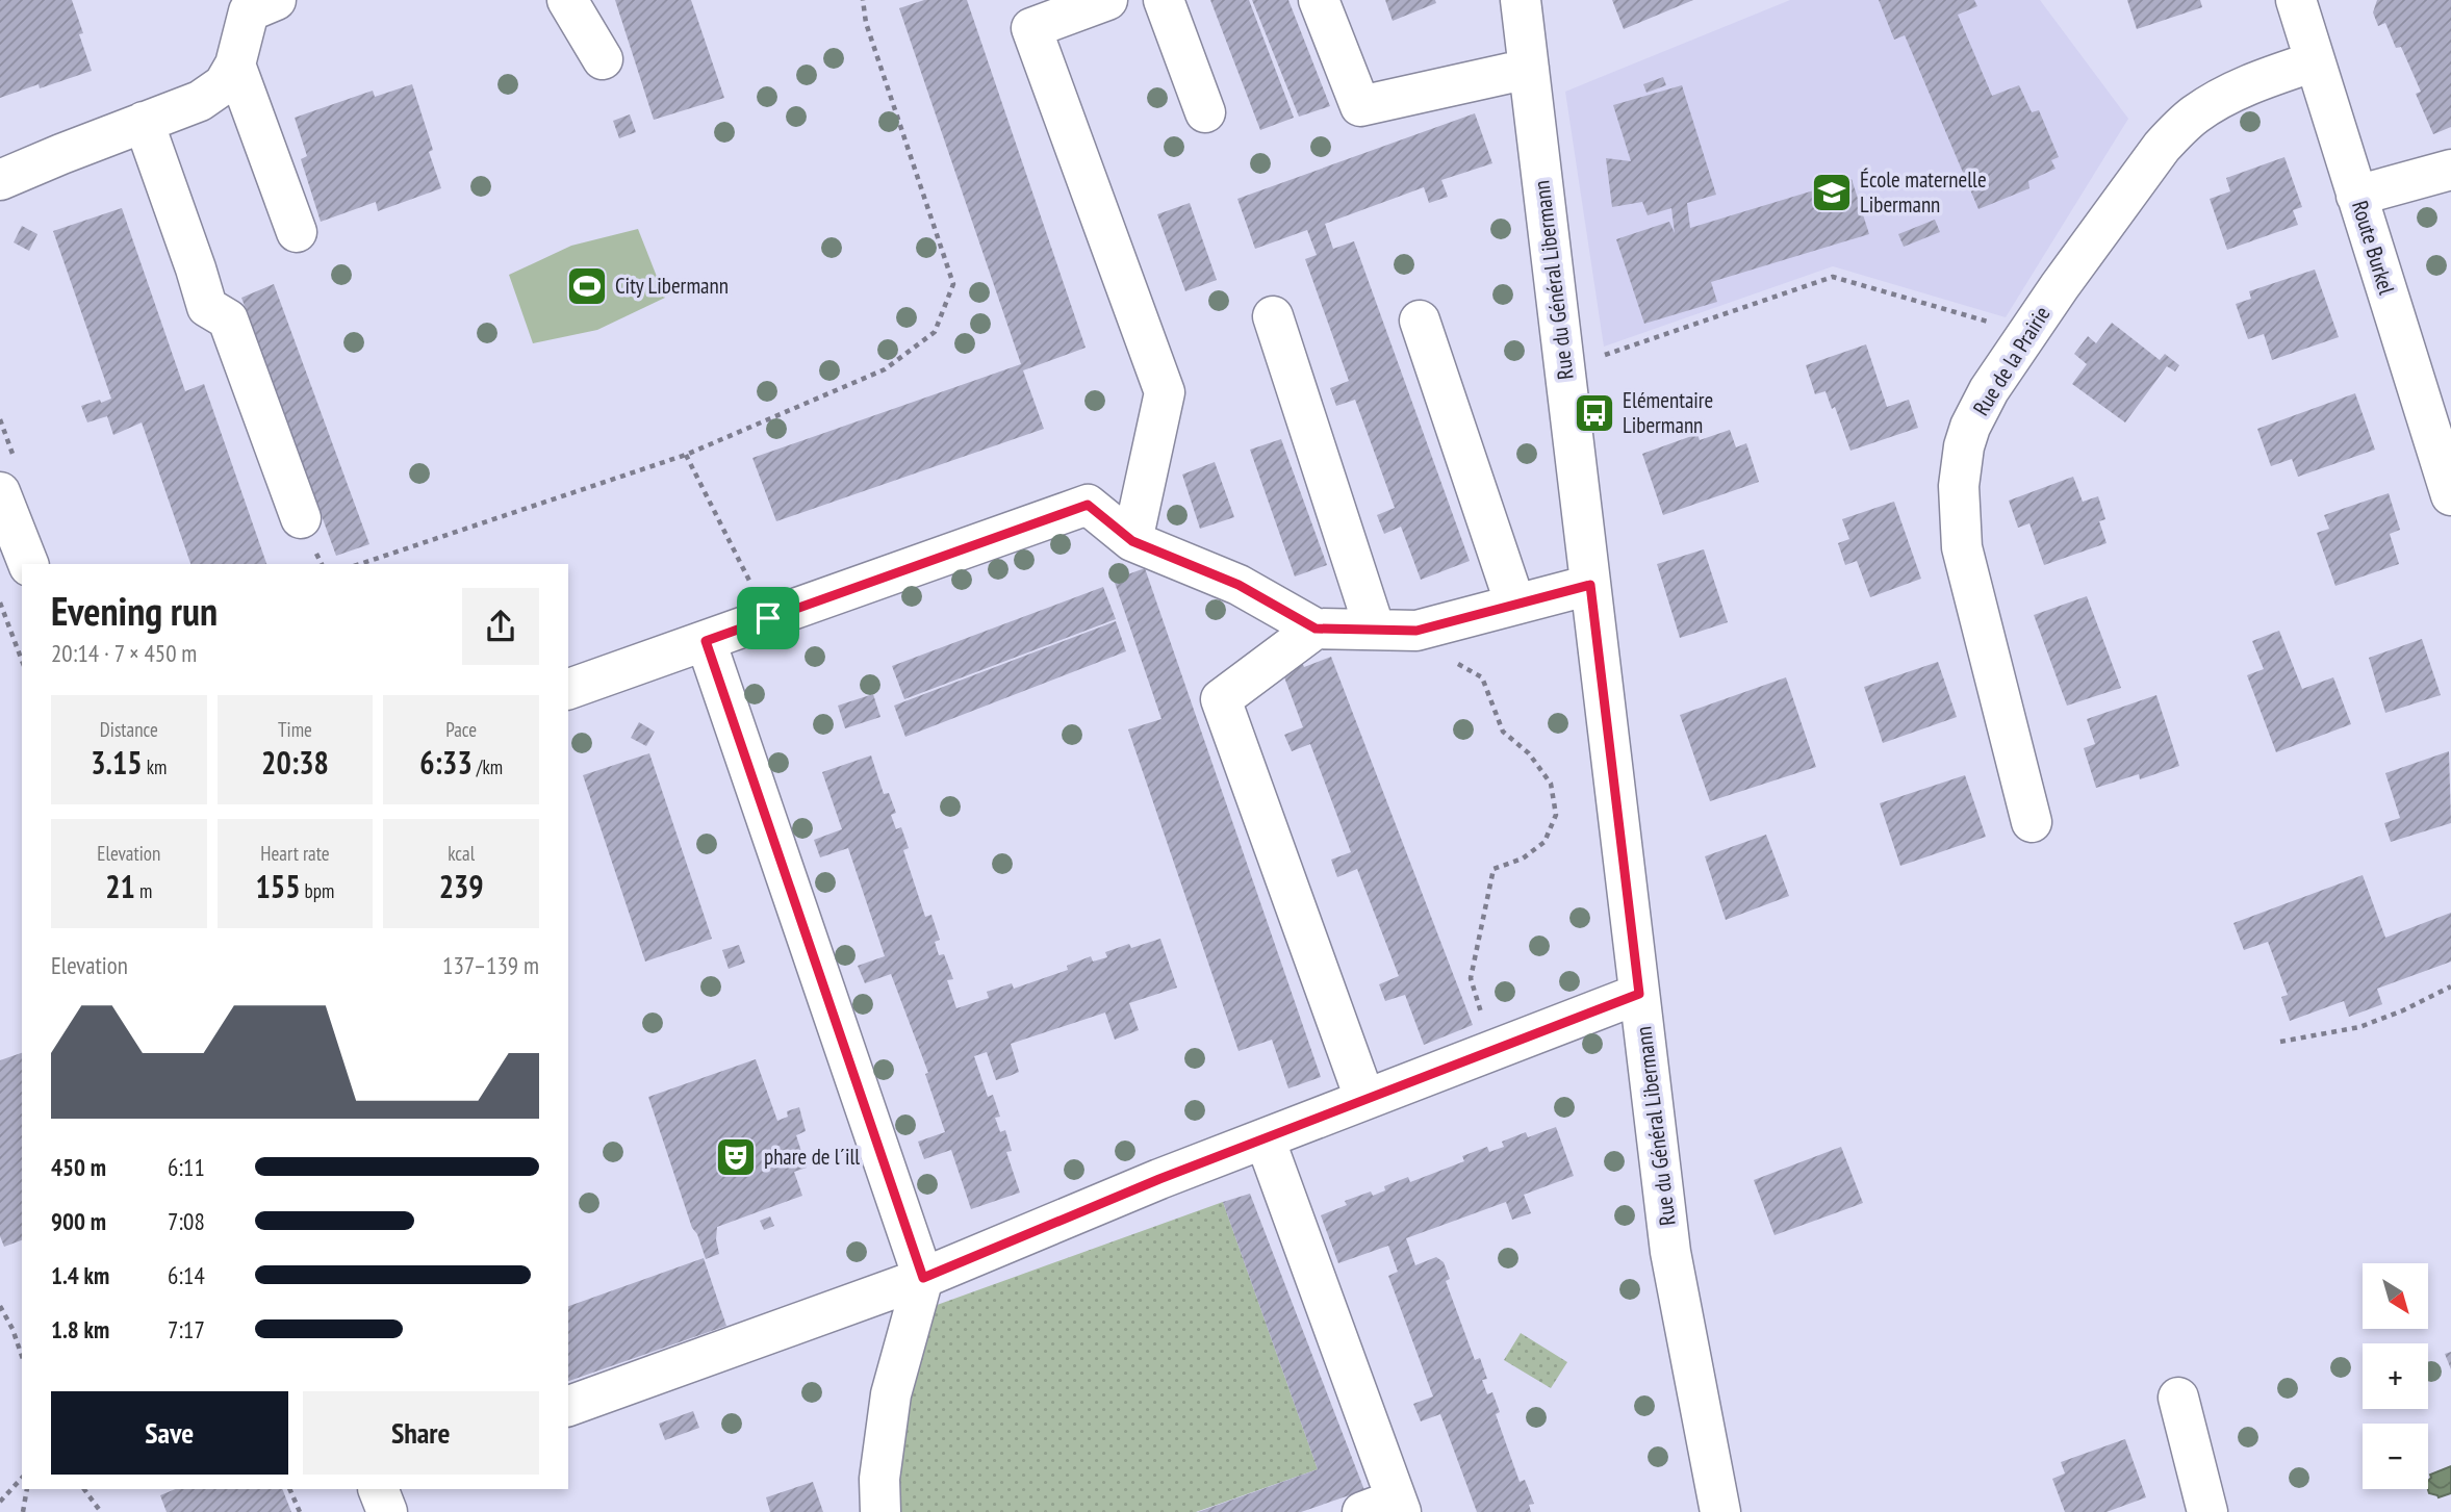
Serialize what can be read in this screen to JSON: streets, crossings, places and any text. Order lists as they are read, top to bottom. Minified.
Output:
{"streets":{"street":["Route Burkel","Rue du Général Libermann","Rue de la Prairie"]},"crossings":[["Route Burkel","Rue de la Prairie"]],"places":{"school or university":["École maternelle Libermann"],"sports":["City Libermann"],"bus stop":["Elémentaire Libermann"],"theatre":["phare de l´ill"]},"north":"bottom right","page":{"heading":["Evening run","20:14 · 7 × 450 m"],"stats":[["Distance","3.15 km"],["Time","20:38"],["Pace","6:33 /km"],["Elevation","21 m"],["Heart rate","155 bpm"],["kcal","239"]],"chart":["Elevation","137–139 m"],"list":[{"name":"450 m","note":"6:11"},{"name":"900 m","note":"7:08"},{"name":"1.4 km","note":"6:14"},{"name":"1.8 km","note":"7:17"}],"map_buttons":["+","−"],"buttons":["Save","Share"]}}
